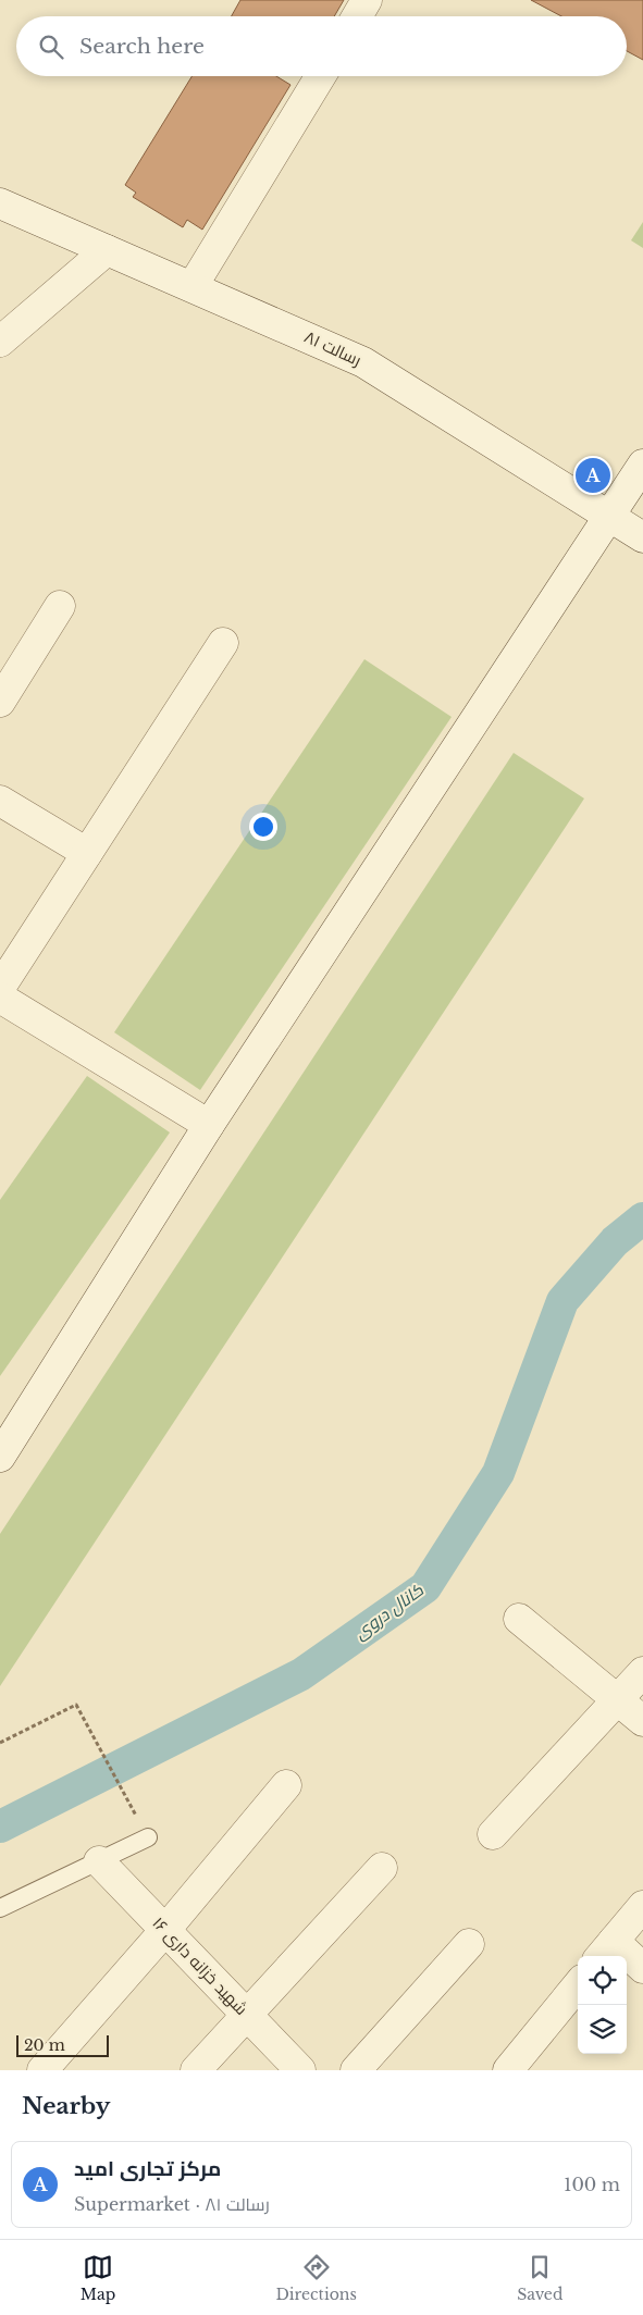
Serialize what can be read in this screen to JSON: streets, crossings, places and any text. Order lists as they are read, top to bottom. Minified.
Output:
{"streets":{"street":["رسالت ۸۱","شهید خزانه داری ۱۶"]},"water":["کانال دروی"],"scale_bar":"20 m","page":{"search":"Search here","pins":"A","scale":"20 m","heading":"Nearby","list":[{"mark":"A","name":"مرکز تجاری امید","note":"Supermarket · رسالت ۸۱","value":"100 m"}],"nav":["Map","Directions","Saved"]}}
